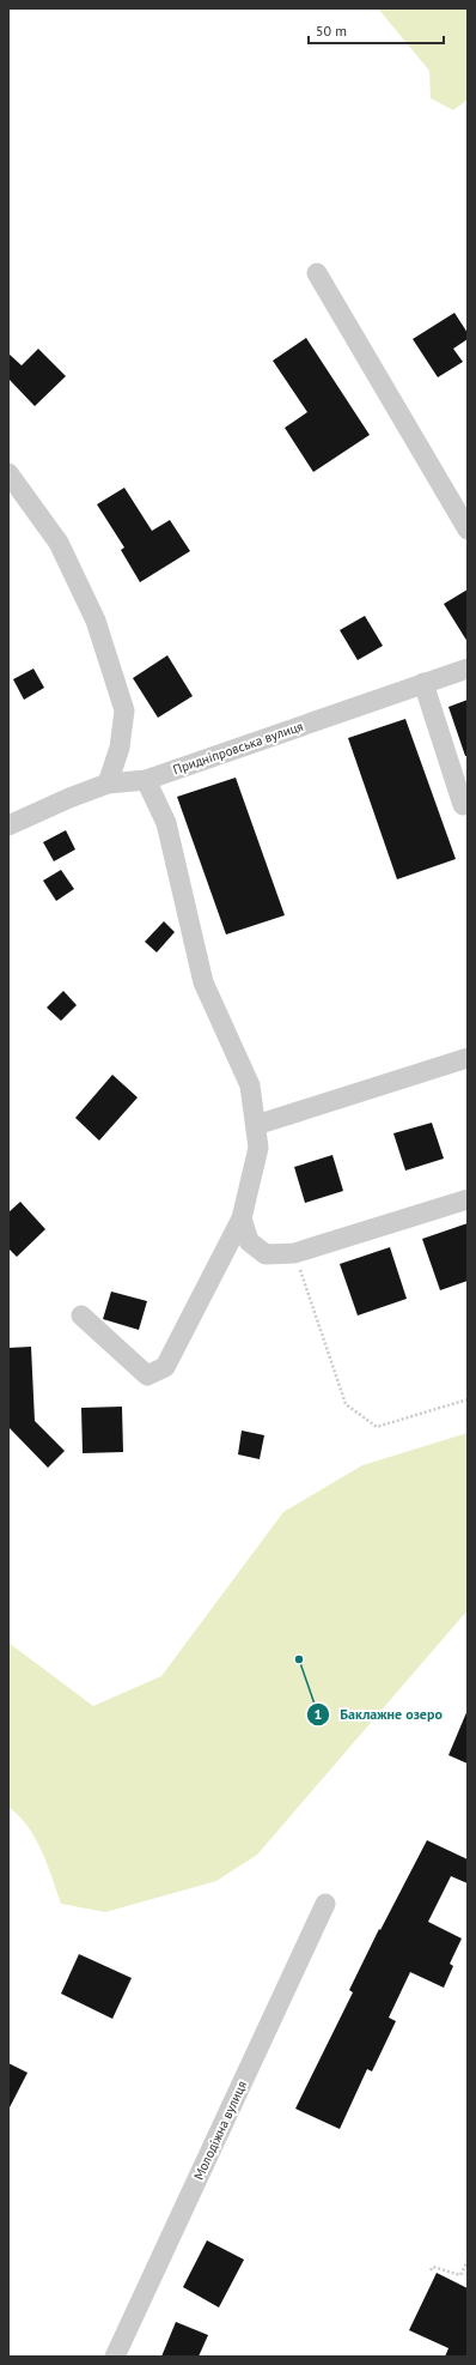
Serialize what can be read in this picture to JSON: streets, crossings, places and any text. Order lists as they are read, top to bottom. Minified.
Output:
{"streets":{"street":["Придніпровська вулиця","Молодіжна вулиця"]},"places":["Баклажне озеро"],"scale_bar":"50 m"}
